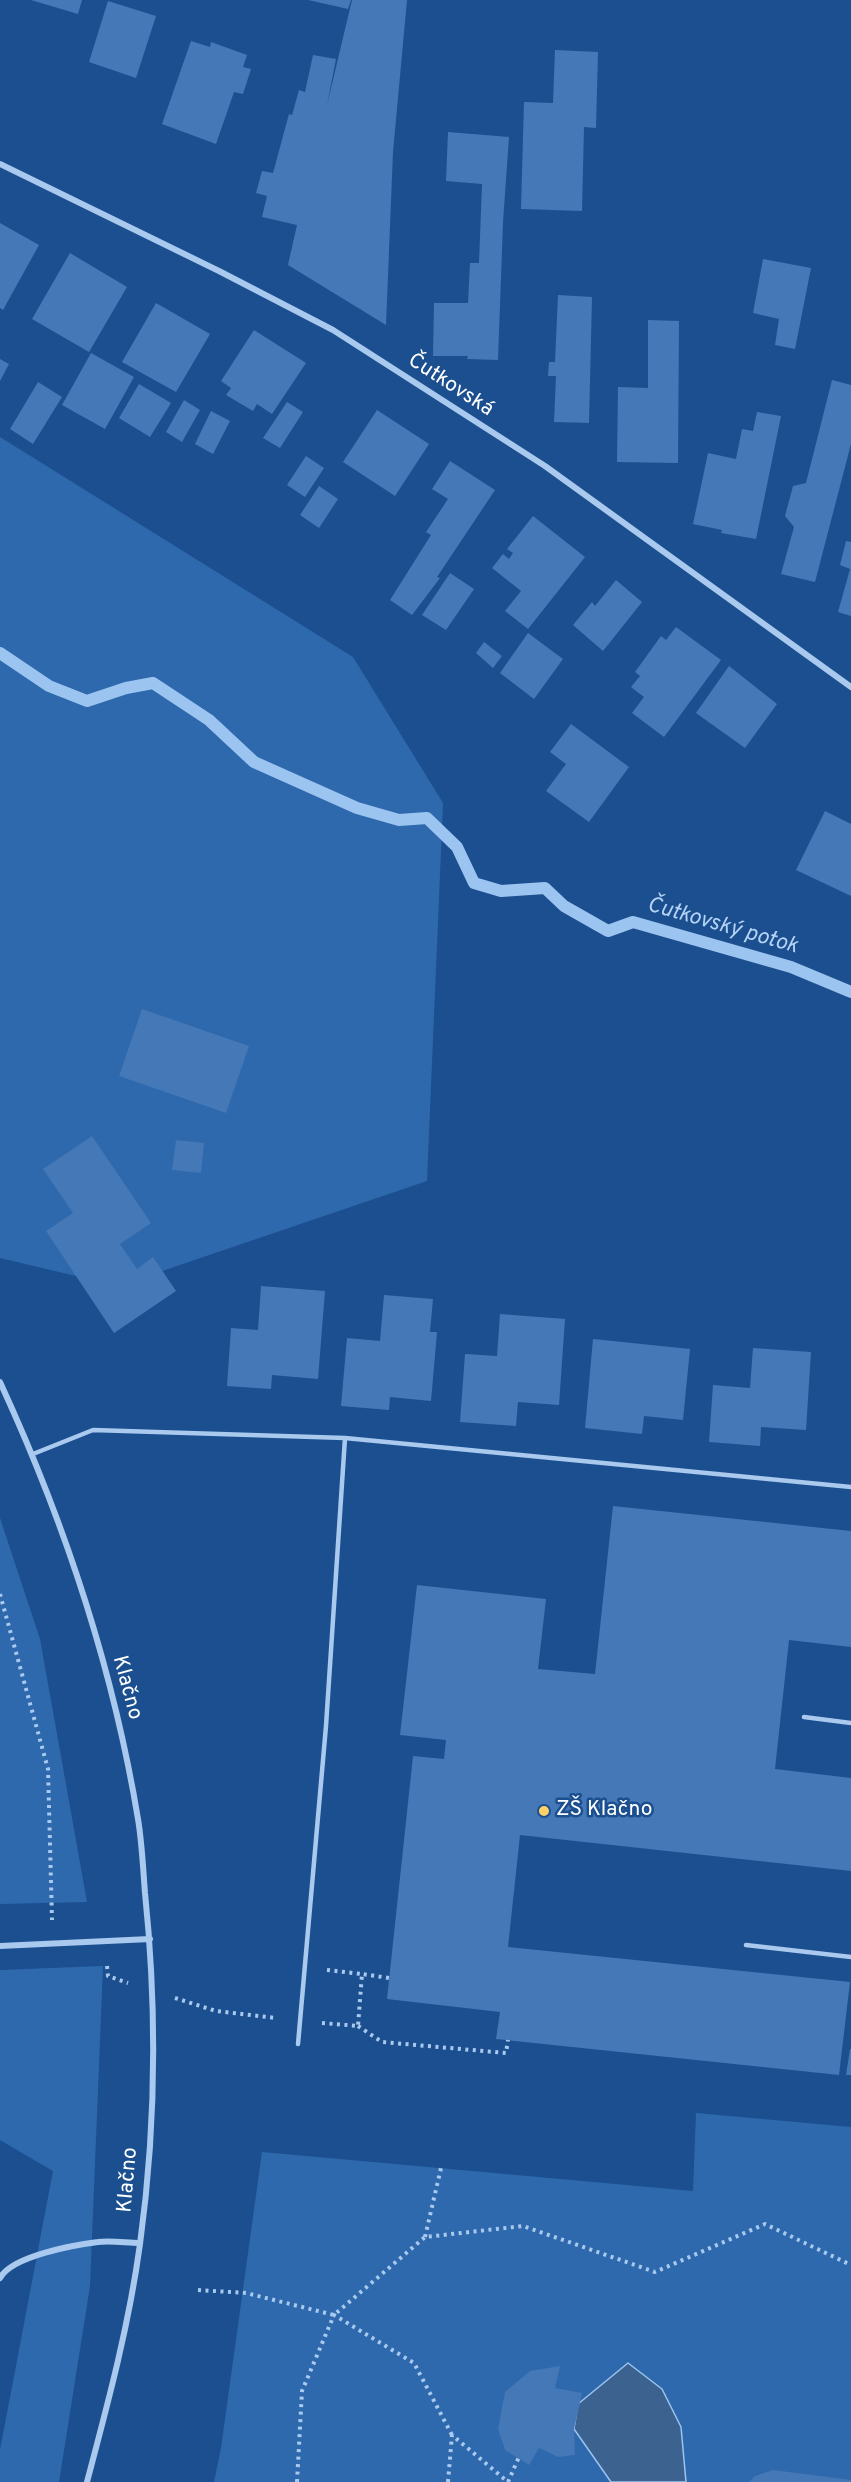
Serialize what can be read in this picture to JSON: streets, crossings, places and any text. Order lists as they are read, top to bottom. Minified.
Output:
{"streets":{"street":["Čutkovská","Klačno"]},"water":["Čutkovský potok"],"places":["ZŠ Klačno"]}
